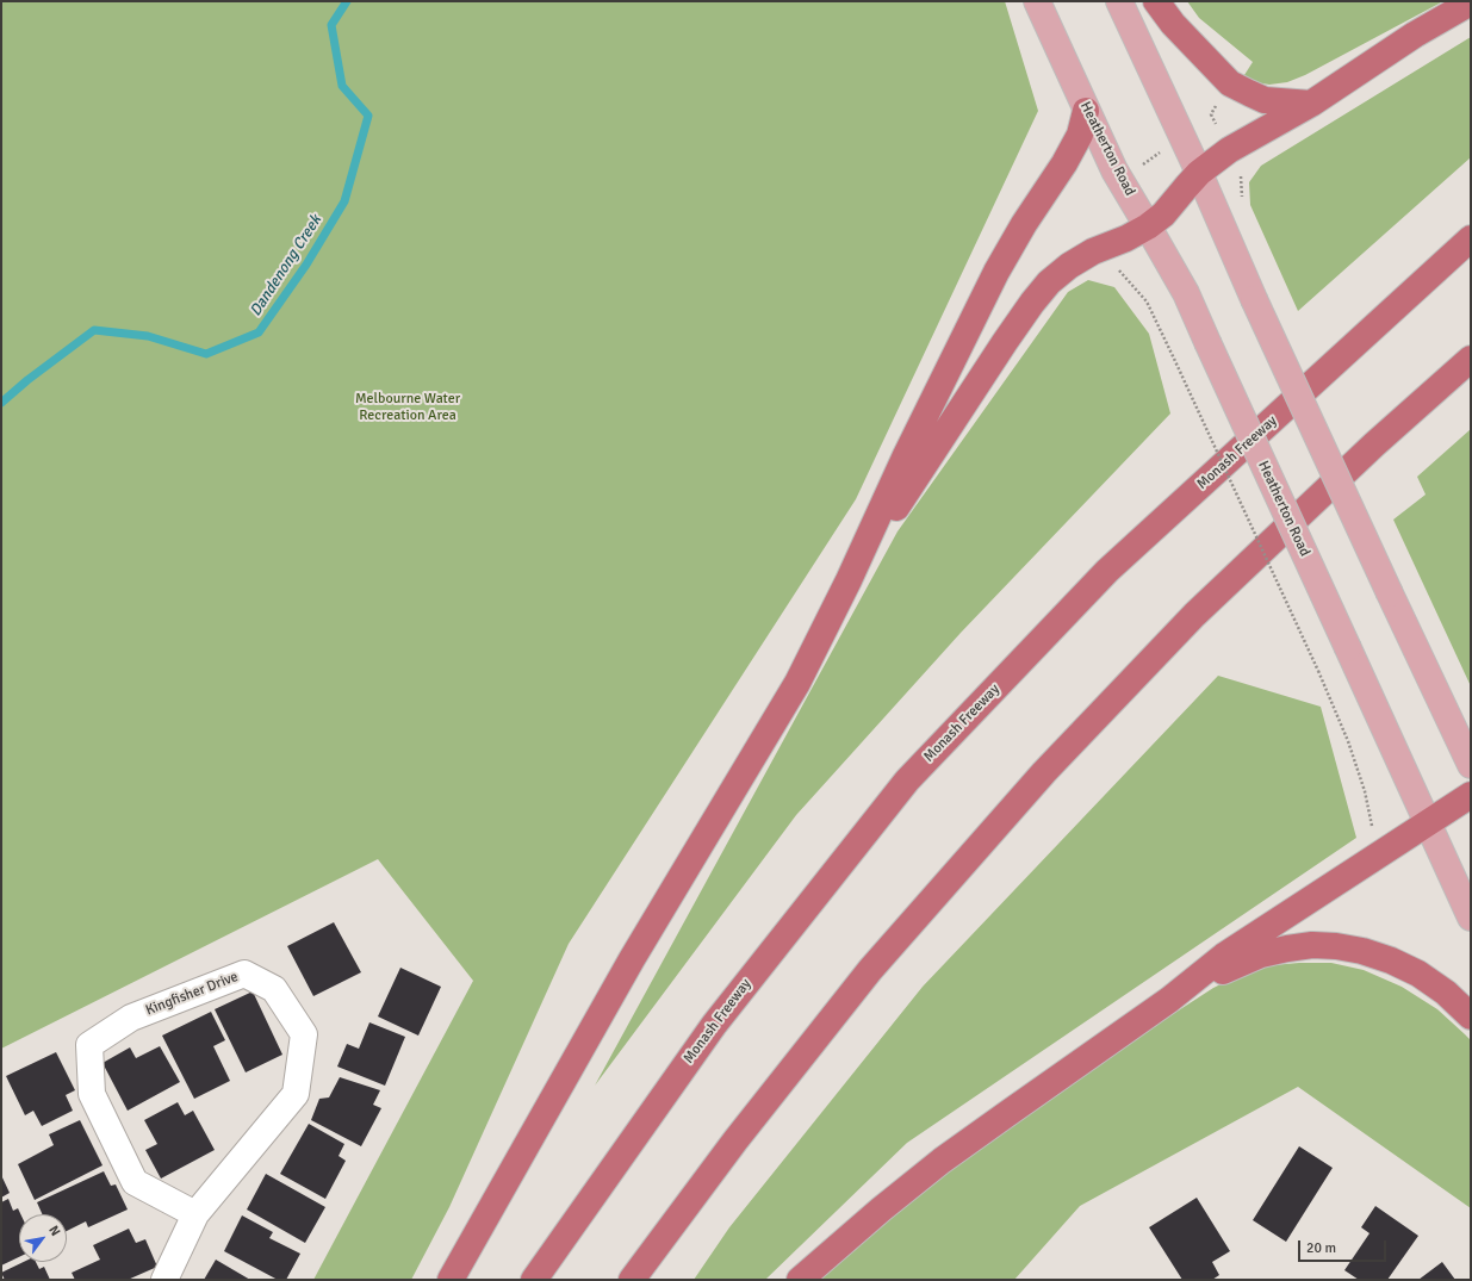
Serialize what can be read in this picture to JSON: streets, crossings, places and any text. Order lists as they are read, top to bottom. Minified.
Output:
{"streets":{"highway":["Monash Freeway"],"main road":["Heatherton Road"],"lane":["Kingfisher Drive"]},"water":["Dandenong Creek"],"parks":["Melbourne Water Recreation Area"],"scale_bar":"20 m","north":"top right"}
